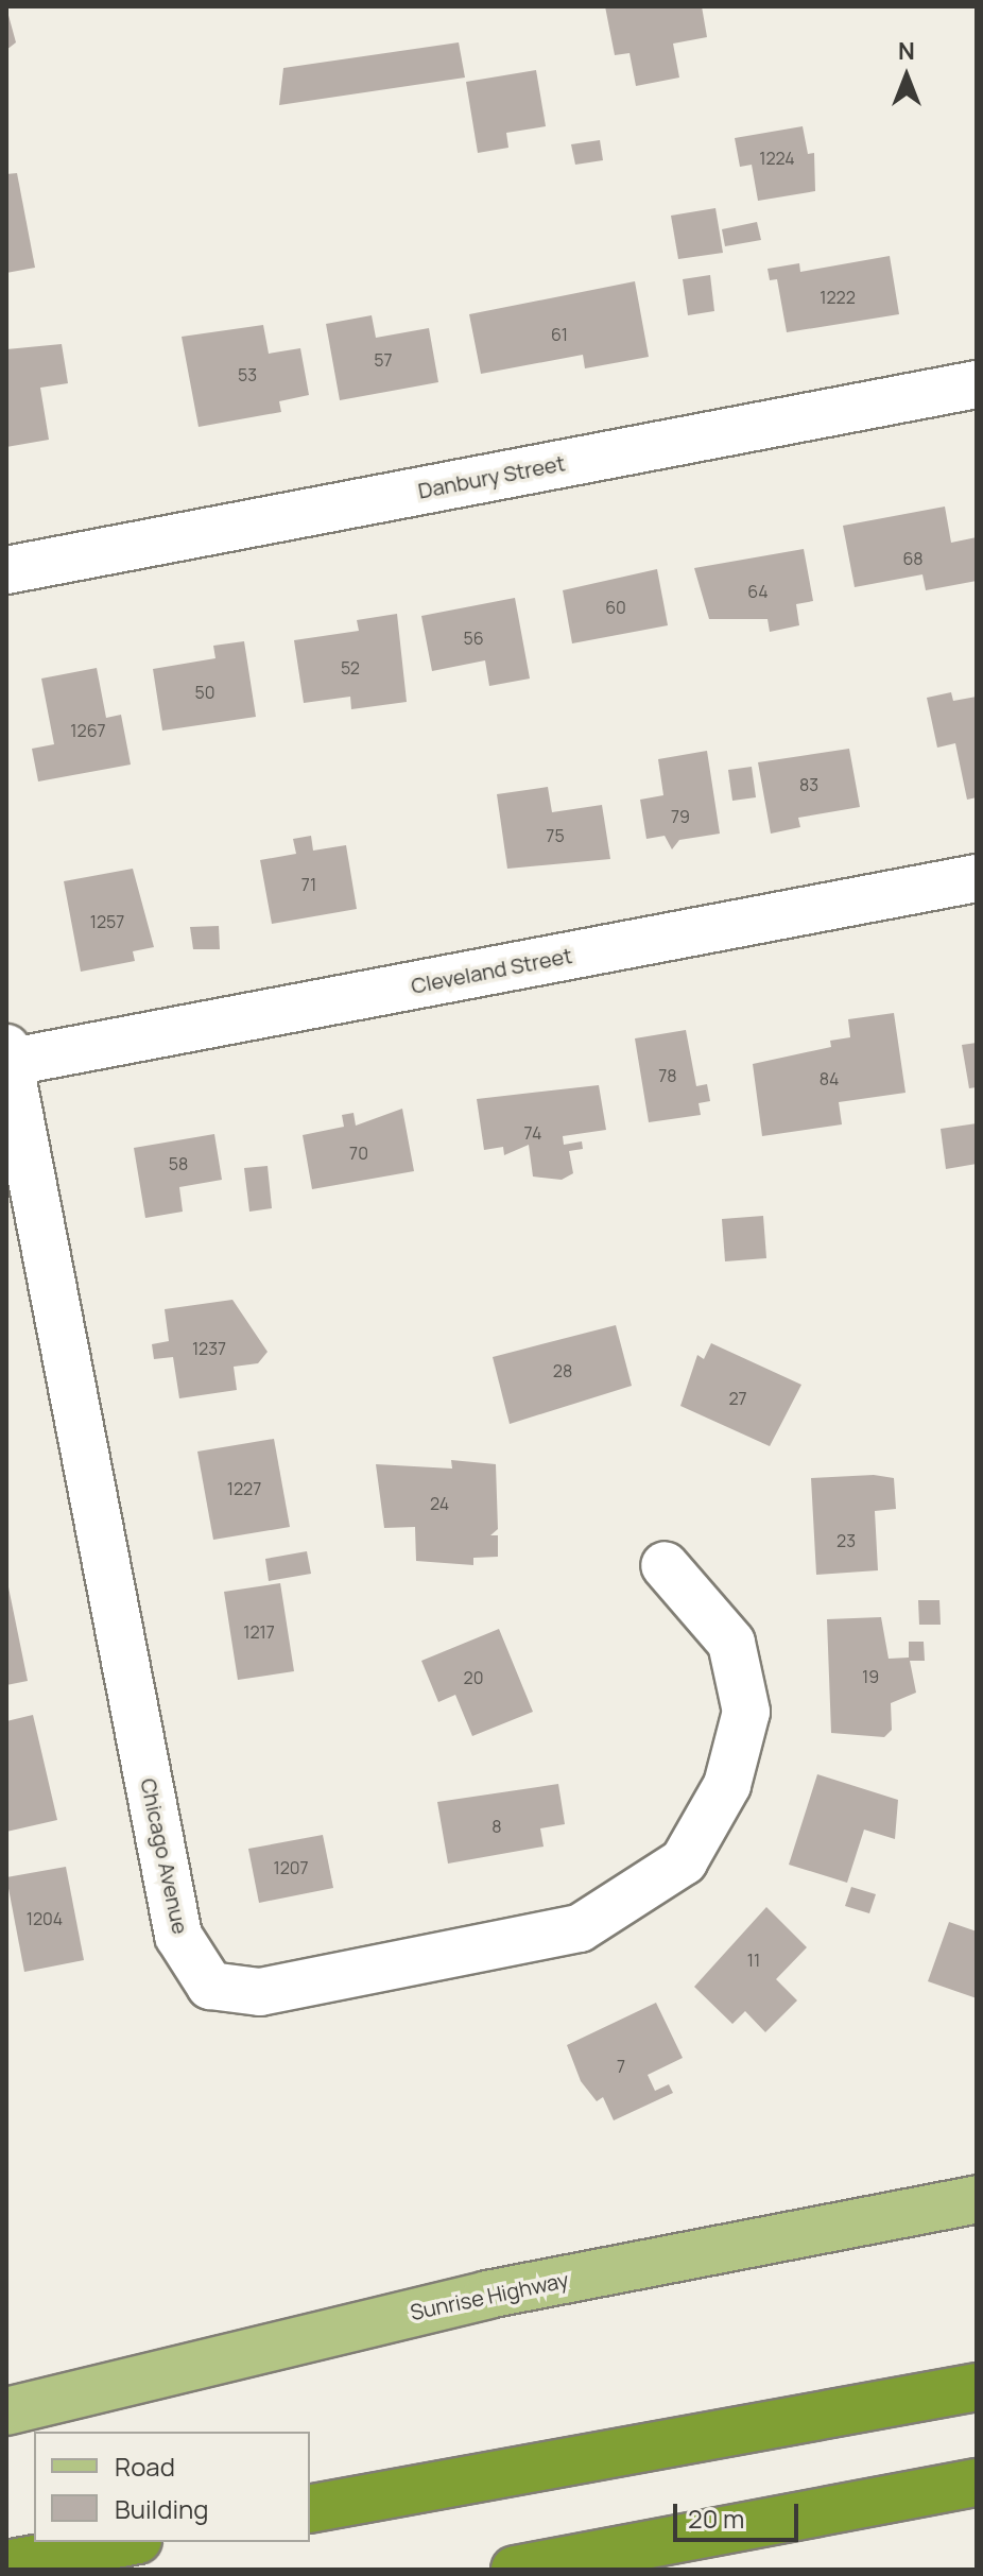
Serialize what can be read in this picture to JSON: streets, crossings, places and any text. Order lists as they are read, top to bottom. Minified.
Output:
{"streets":{"main road":["Sunrise Highway"],"street":["Danbury Street","Cleveland Street","Chicago Avenue"]},"crossings":[["Cleveland Street","Chicago Avenue"]],"house_numbers":["1224","1222","61","57","53","68","64","60","56","52","50","1267","83","79","75","71","1257","78","84","74","70","58","1237","28","27","1227","24","23","1217","19","20","8","1207","1204","11","7"],"legend":["Road","Building"],"scale_bar":"20 m","north":"top"}
